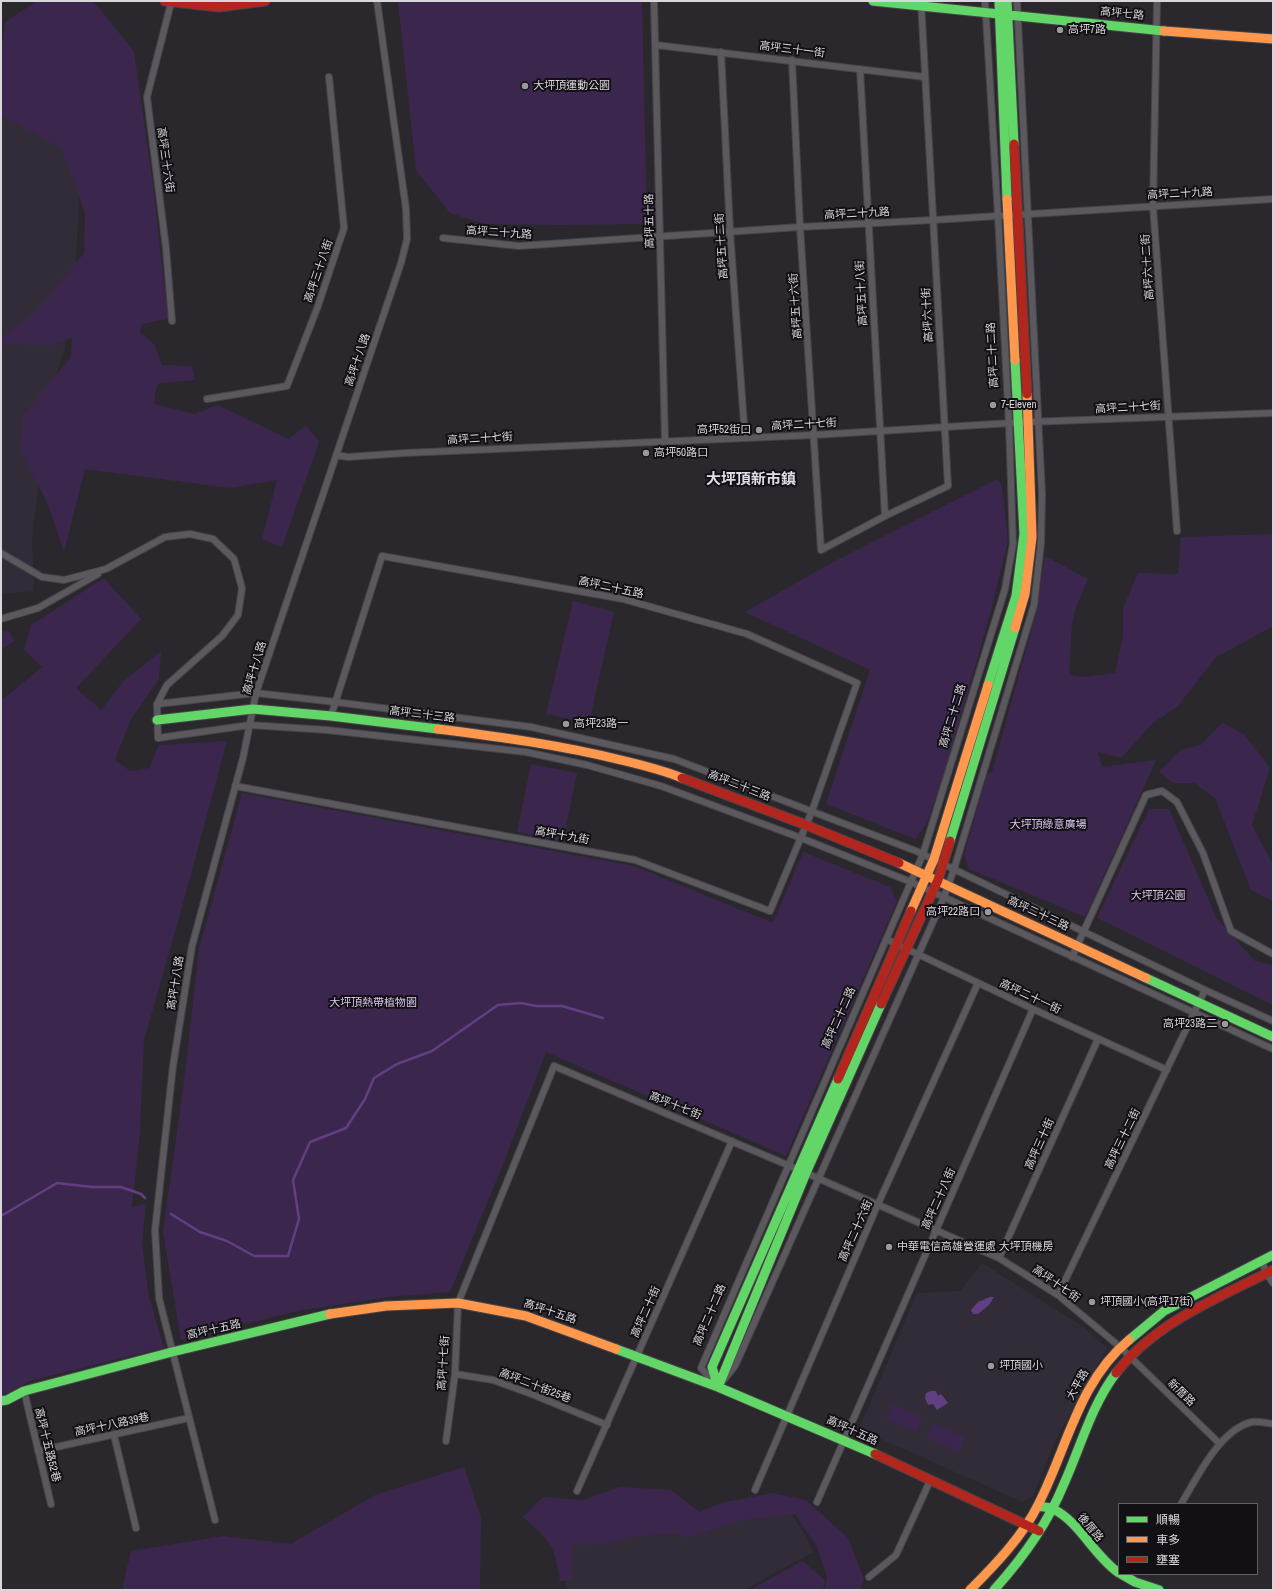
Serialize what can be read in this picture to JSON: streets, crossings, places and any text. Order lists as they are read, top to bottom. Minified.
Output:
{"streets":{"street":["高坪七路","高坪三十一街","高坪三十六街","高坪二十九路","高坪五十路","高坪五十二街","高坪六十二街","高坪三十八街","高坪五十八街","高坪五十六街","高坪六十街","高坪二十二路","高坪十八路","高坪二十七街","高坪二十五路","高坪二十三路","高坪十九街","高坪二十一街","高坪十七街","高坪三十二街","高坪三十街","高坪二十八街","高坪二十六街","高坪十五路","高坪二十街","大平路","高坪二十街25巷","新厝路","高坪十八路39巷","高坪十五路52巷","後厝路"]},"crossings":[["高坪七路","高坪六十二街"],["高坪七路","高坪六十街"],["高坪七路","高坪二十二路"],["高坪三十一街","高坪五十路"],["高坪三十一街","高坪五十二街"],["高坪三十一街","高坪五十八街"],["高坪三十一街","高坪五十六街"],["高坪三十一街","高坪六十街"],["高坪二十九路","高坪五十路"],["高坪二十九路","高坪五十二街"],["高坪二十九路","高坪六十二街"],["高坪二十九路","高坪五十八街"],["高坪二十九路","高坪五十六街"],["高坪二十九路","高坪六十街"],["高坪二十九路","高坪二十二路"],["高坪五十路","高坪二十七街"],["高坪五十二街","高坪二十七街"],["高坪六十二街","高坪二十七街"],["高坪五十八街","高坪六十街"],["高坪五十八街","高坪二十七街"],["高坪五十六街","高坪六十街"],["高坪五十六街","高坪二十七街"],["高坪六十街","高坪二十七街"],["高坪二十二路","高坪二十七街"],["高坪二十二路","高坪二十三路"],["高坪二十二路","高坪二十一街"],["高坪二十二路","高坪十七街"],["高坪二十二路","高坪十五路"],["高坪十八路","高坪二十七街"],["高坪十八路","高坪二十三路"],["高坪十八路","高坪十九街"],["高坪十八路","高坪十五路"],["高坪十八路","高坪十八路39巷"],["高坪二十五路","高坪二十三路"],["高坪二十五路","高坪十九街"],["高坪二十三路","高坪十九街"],["高坪二十三路","高坪三十二街"],["高坪二十一街","高坪三十二街"],["高坪二十一街","高坪三十街"],["高坪二十一街","高坪二十八街"],["高坪二十一街","高坪二十六街"],["高坪十七街","高坪三十二街"],["高坪十七街","高坪三十街"],["高坪十七街","高坪二十八街"],["高坪十七街","高坪二十六街"],["高坪十七街","高坪十五路"],["高坪十七街","高坪二十街"],["高坪十七街","大平路"],["高坪十七街","高坪二十街25巷"],["高坪十七街","新厝路"],["高坪二十八街","高坪十五路"],["高坪二十六街","高坪十五路"],["高坪十五路","高坪二十街"],["高坪十五路","大平路"],["高坪十五路","高坪十五路52巷"],["高坪二十街","高坪二十街25巷"],["大平路","後厝路"],["高坪十八路39巷","高坪十五路52巷"]],"districts":["大坪頂新市鎮"],"parks":["大坪頂綠意廣場","大坪頂公園","大坪頂熱帶植物園"],"places":["高坪7路","大坪頂運動公園","7-Eleven","高坪52街口","高坪50路口","高坪23路一","高坪22路口","高坪23路二","中華電信高雄營運處 大坪頂機房","坪頂國小(高坪17街)","坪頂國小"],"legend":["順暢","車多","壅塞"]}
